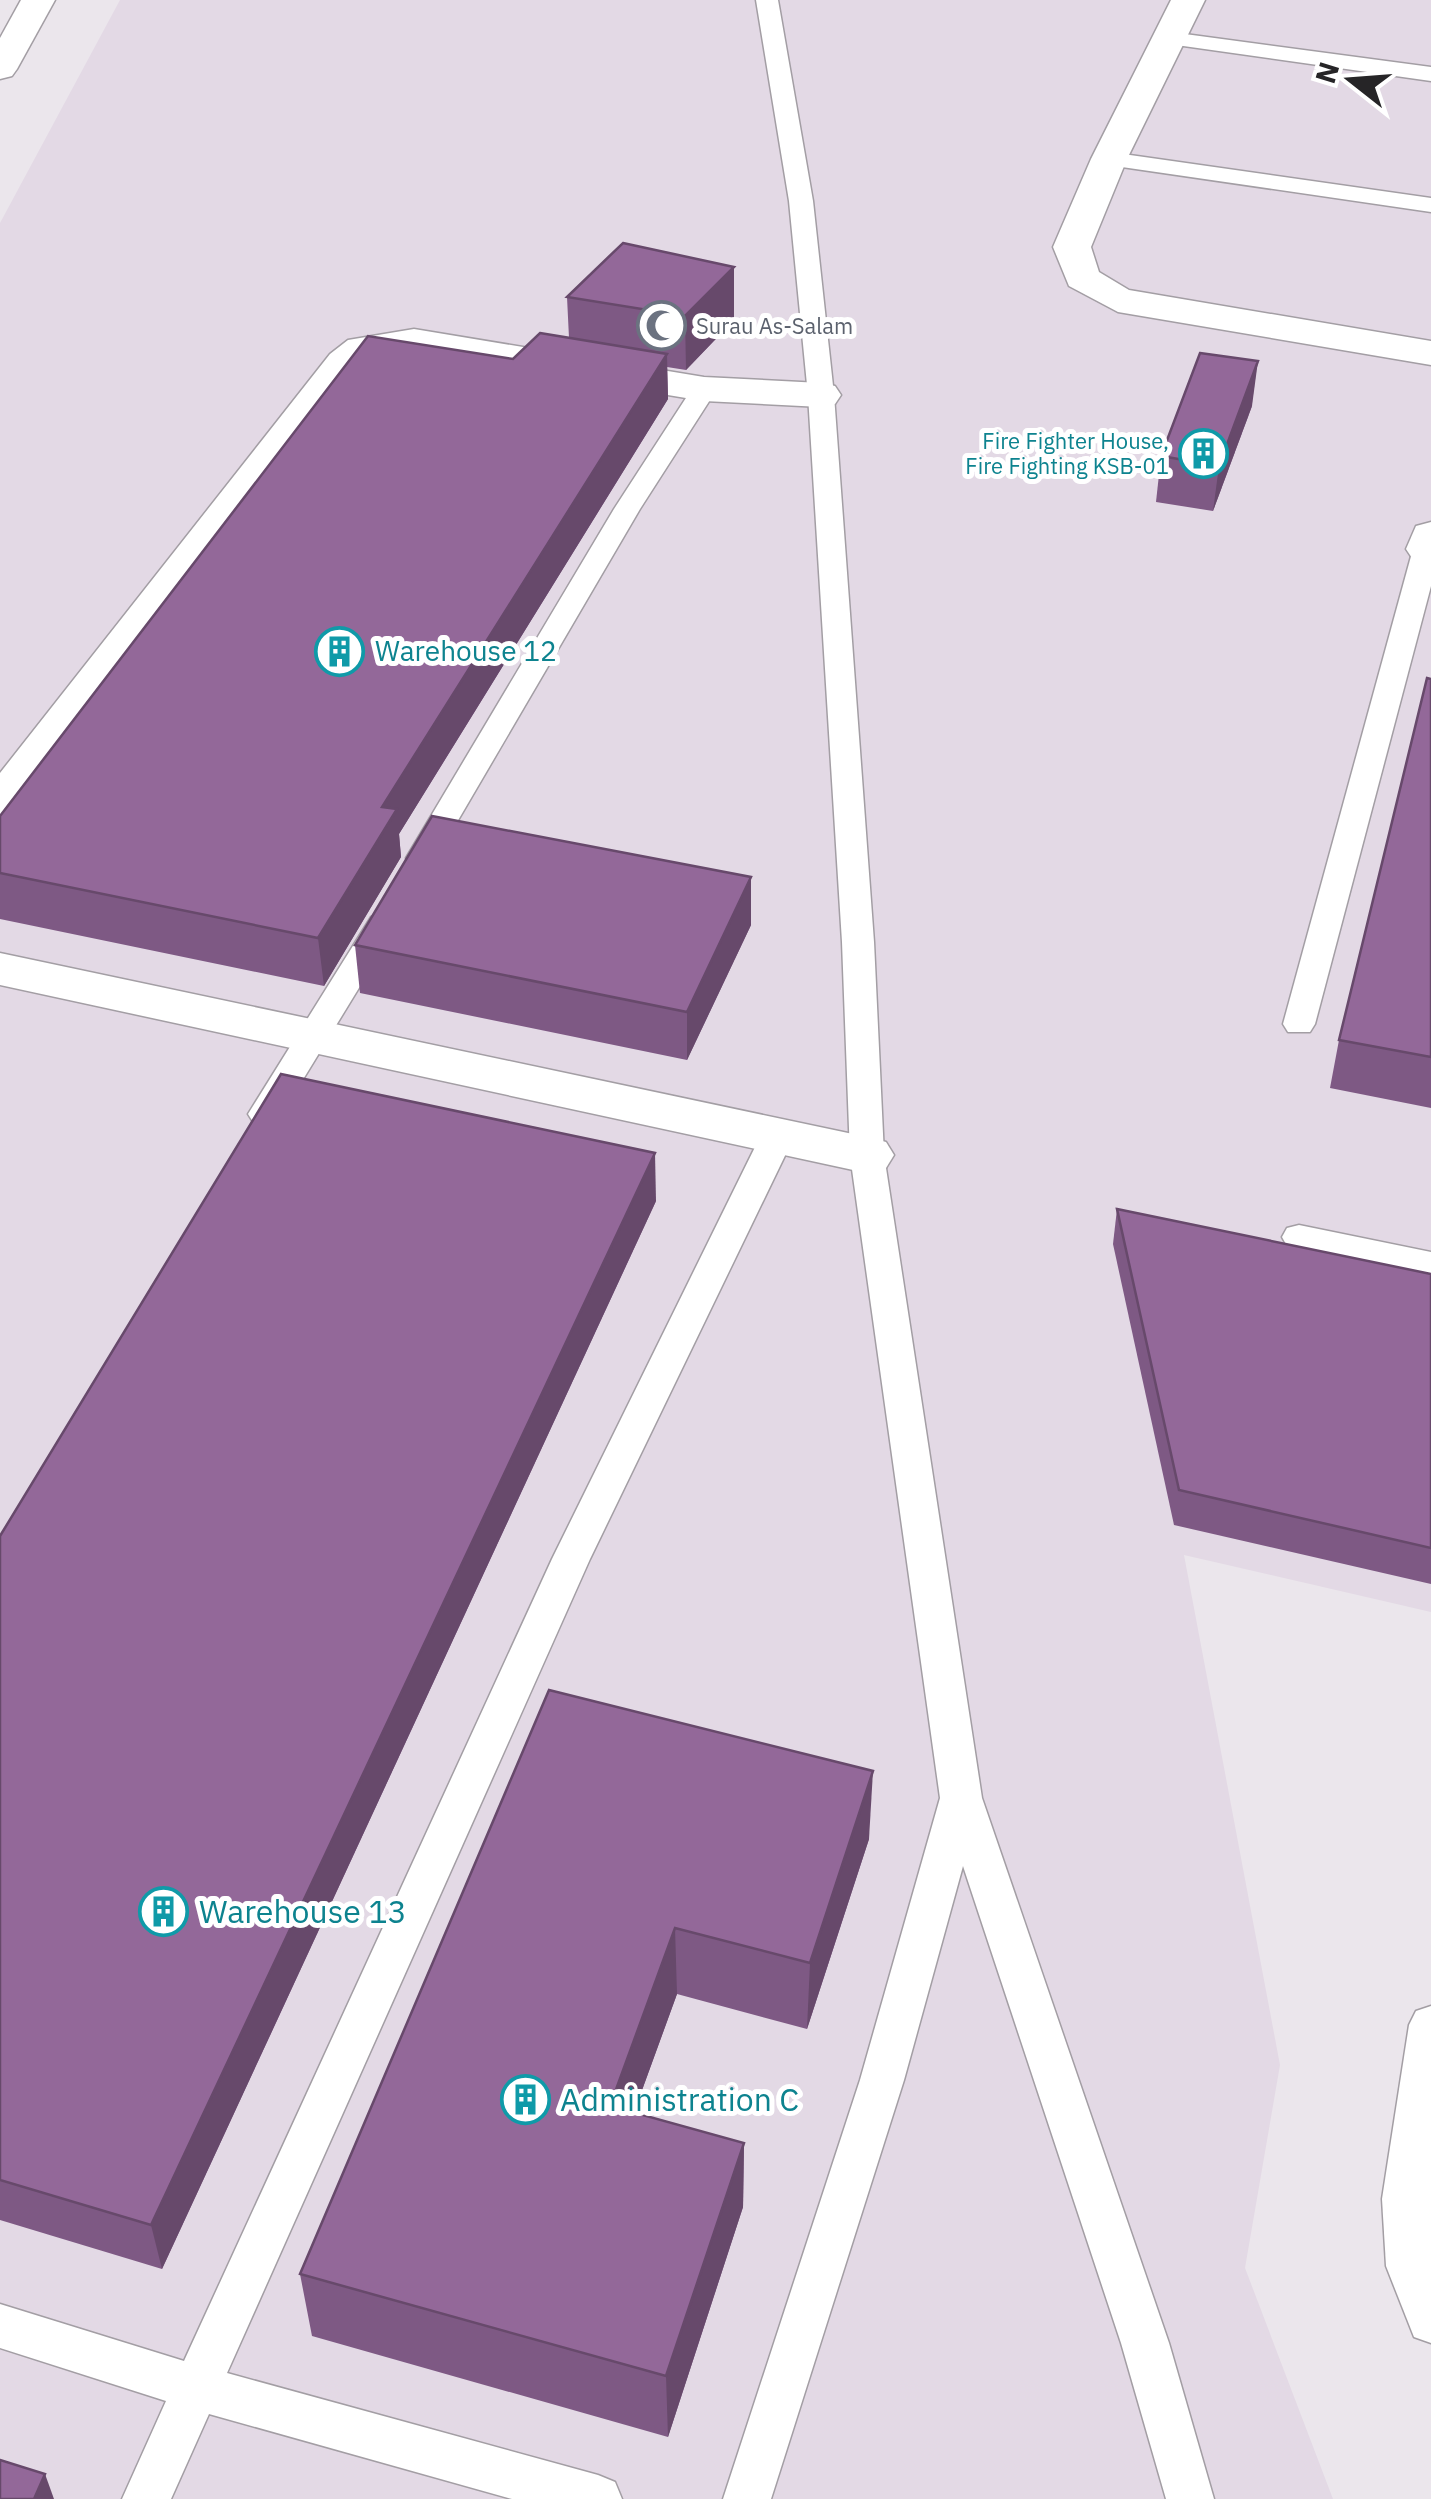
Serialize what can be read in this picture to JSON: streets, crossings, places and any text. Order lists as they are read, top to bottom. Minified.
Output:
{"places":{"mosque":["Surau As-Salam"],"building":["Fire Fighter House, Fire Fighting KSB-01","Warehouse 12","Warehouse 13","Administration C"]},"north":"left"}
